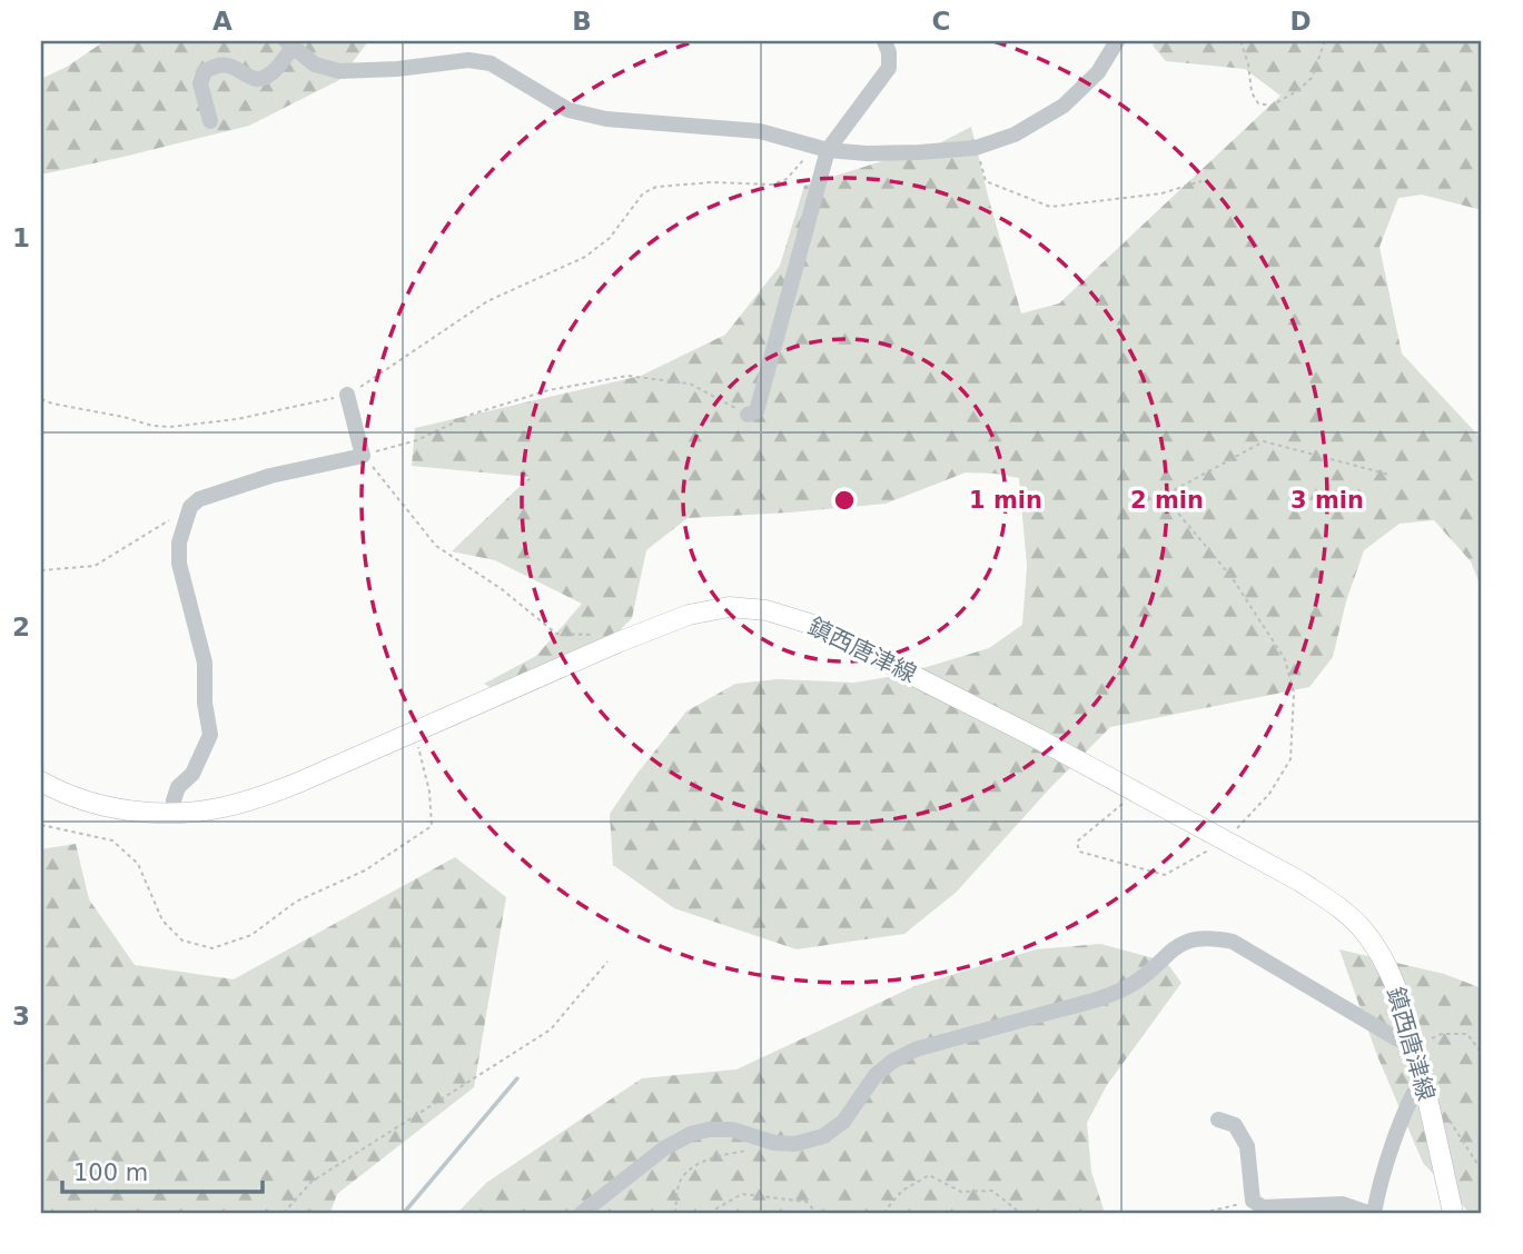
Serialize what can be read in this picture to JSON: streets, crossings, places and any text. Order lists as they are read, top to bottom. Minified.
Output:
{"streets":{"main road":["鎮西唐津線"]},"scale_bar":"100 m","grid":{"columns":["A","B","C","D"],"rows":["1","2","3"]},"rings":["1 min","2 min","3 min"]}
